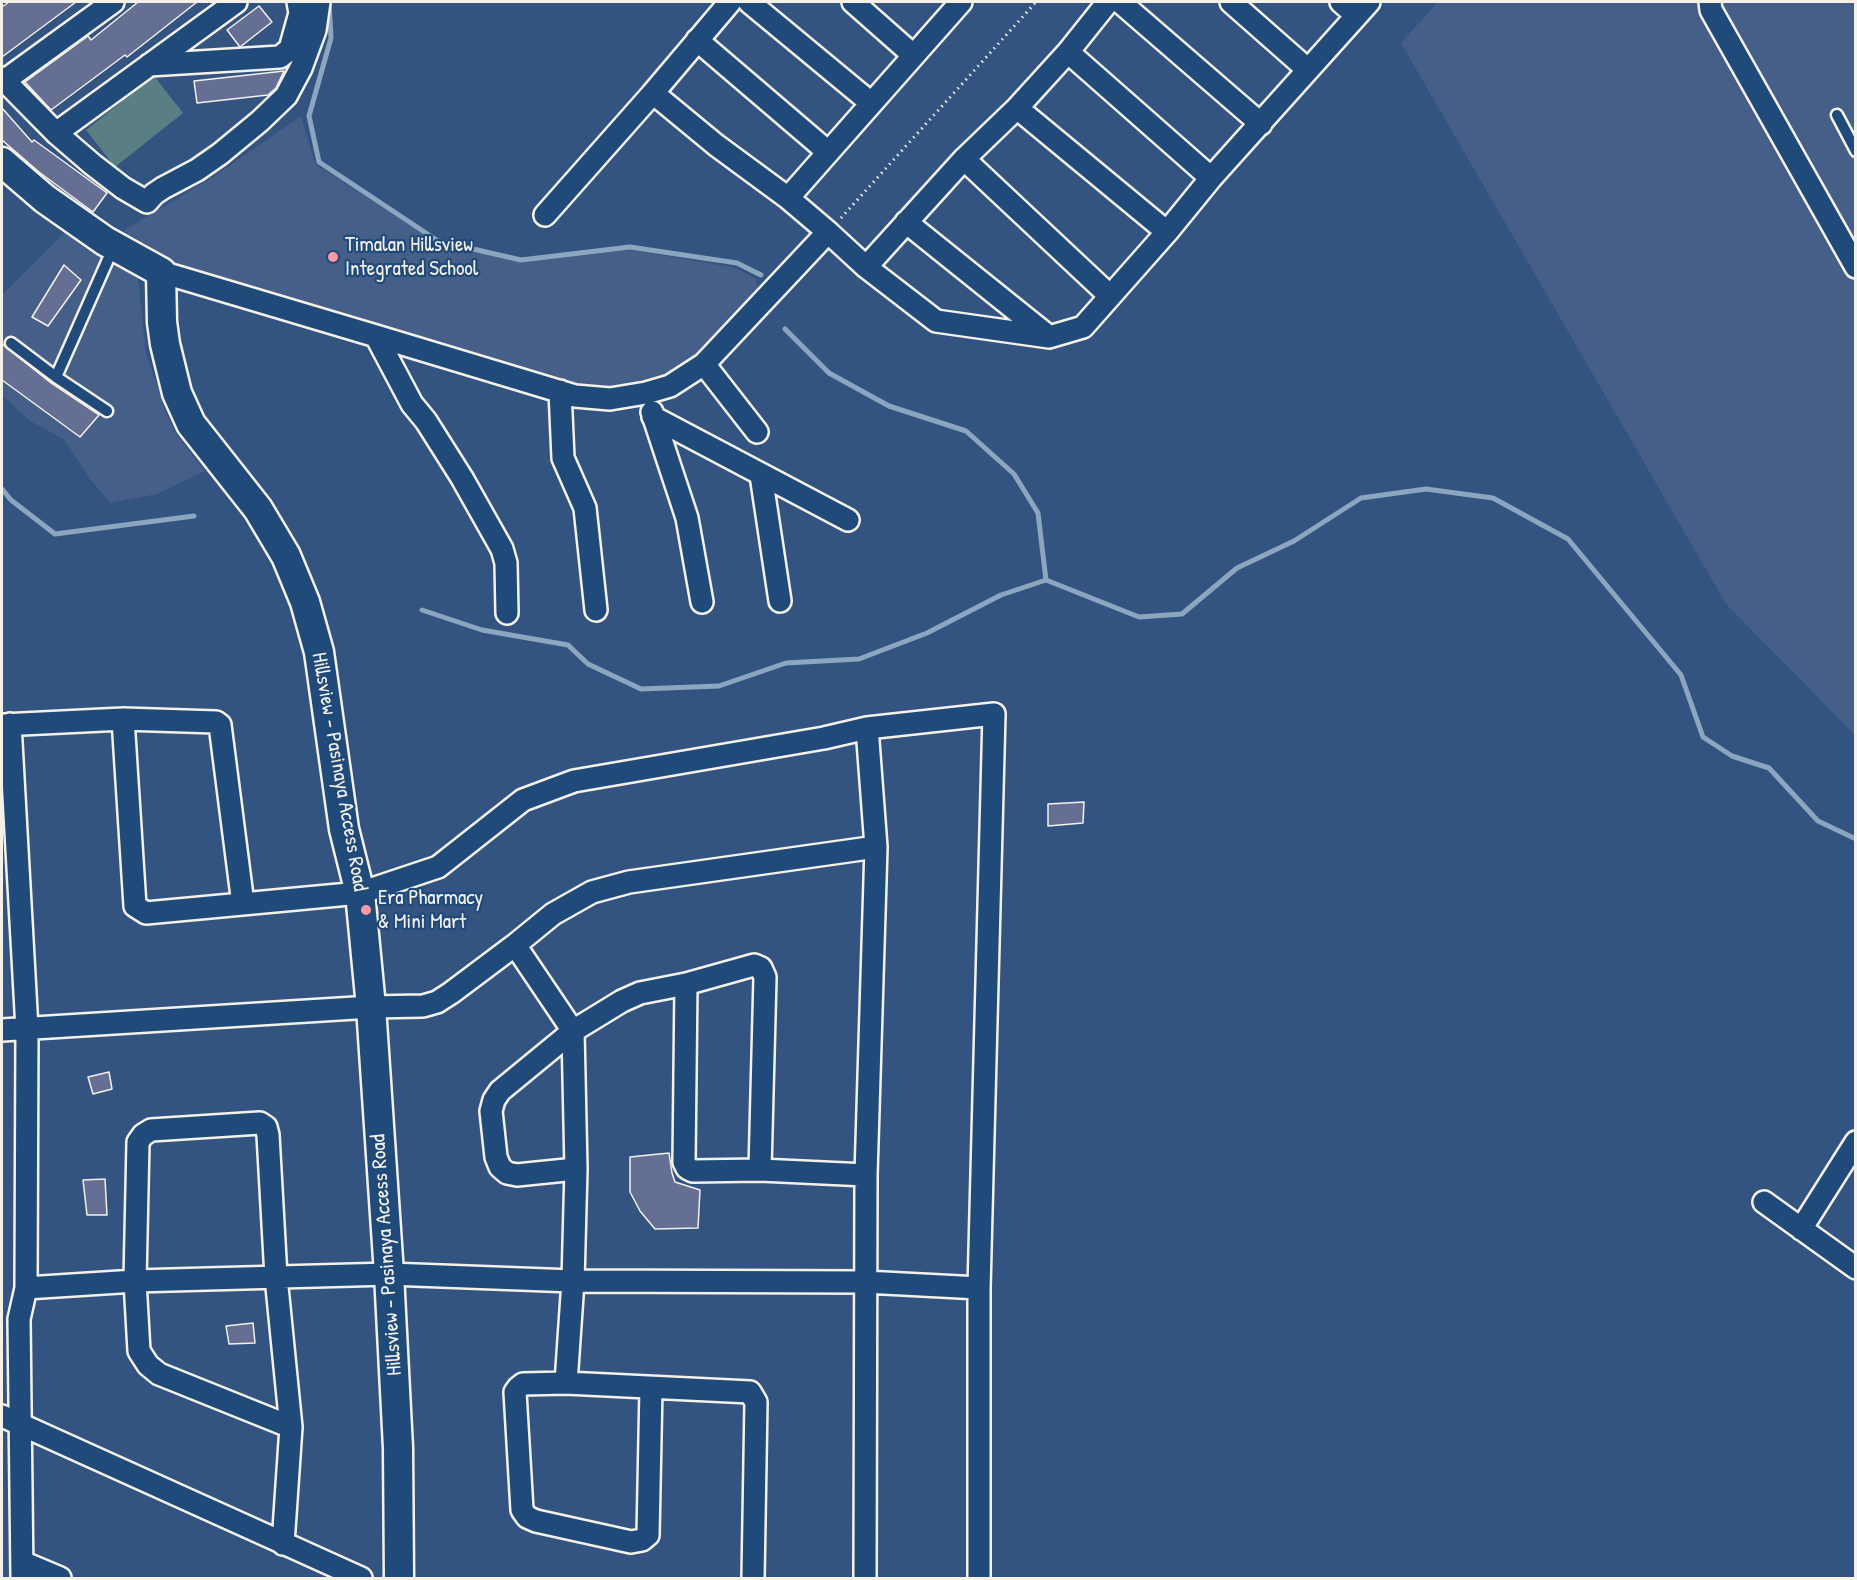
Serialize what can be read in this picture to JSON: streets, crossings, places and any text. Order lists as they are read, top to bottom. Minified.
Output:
{"streets":{"street":["Hillsview - Pasinaya Access Road"]},"places":["Timalan Hillsview Integrated School","Era Pharmacy & Mini Mart"]}
